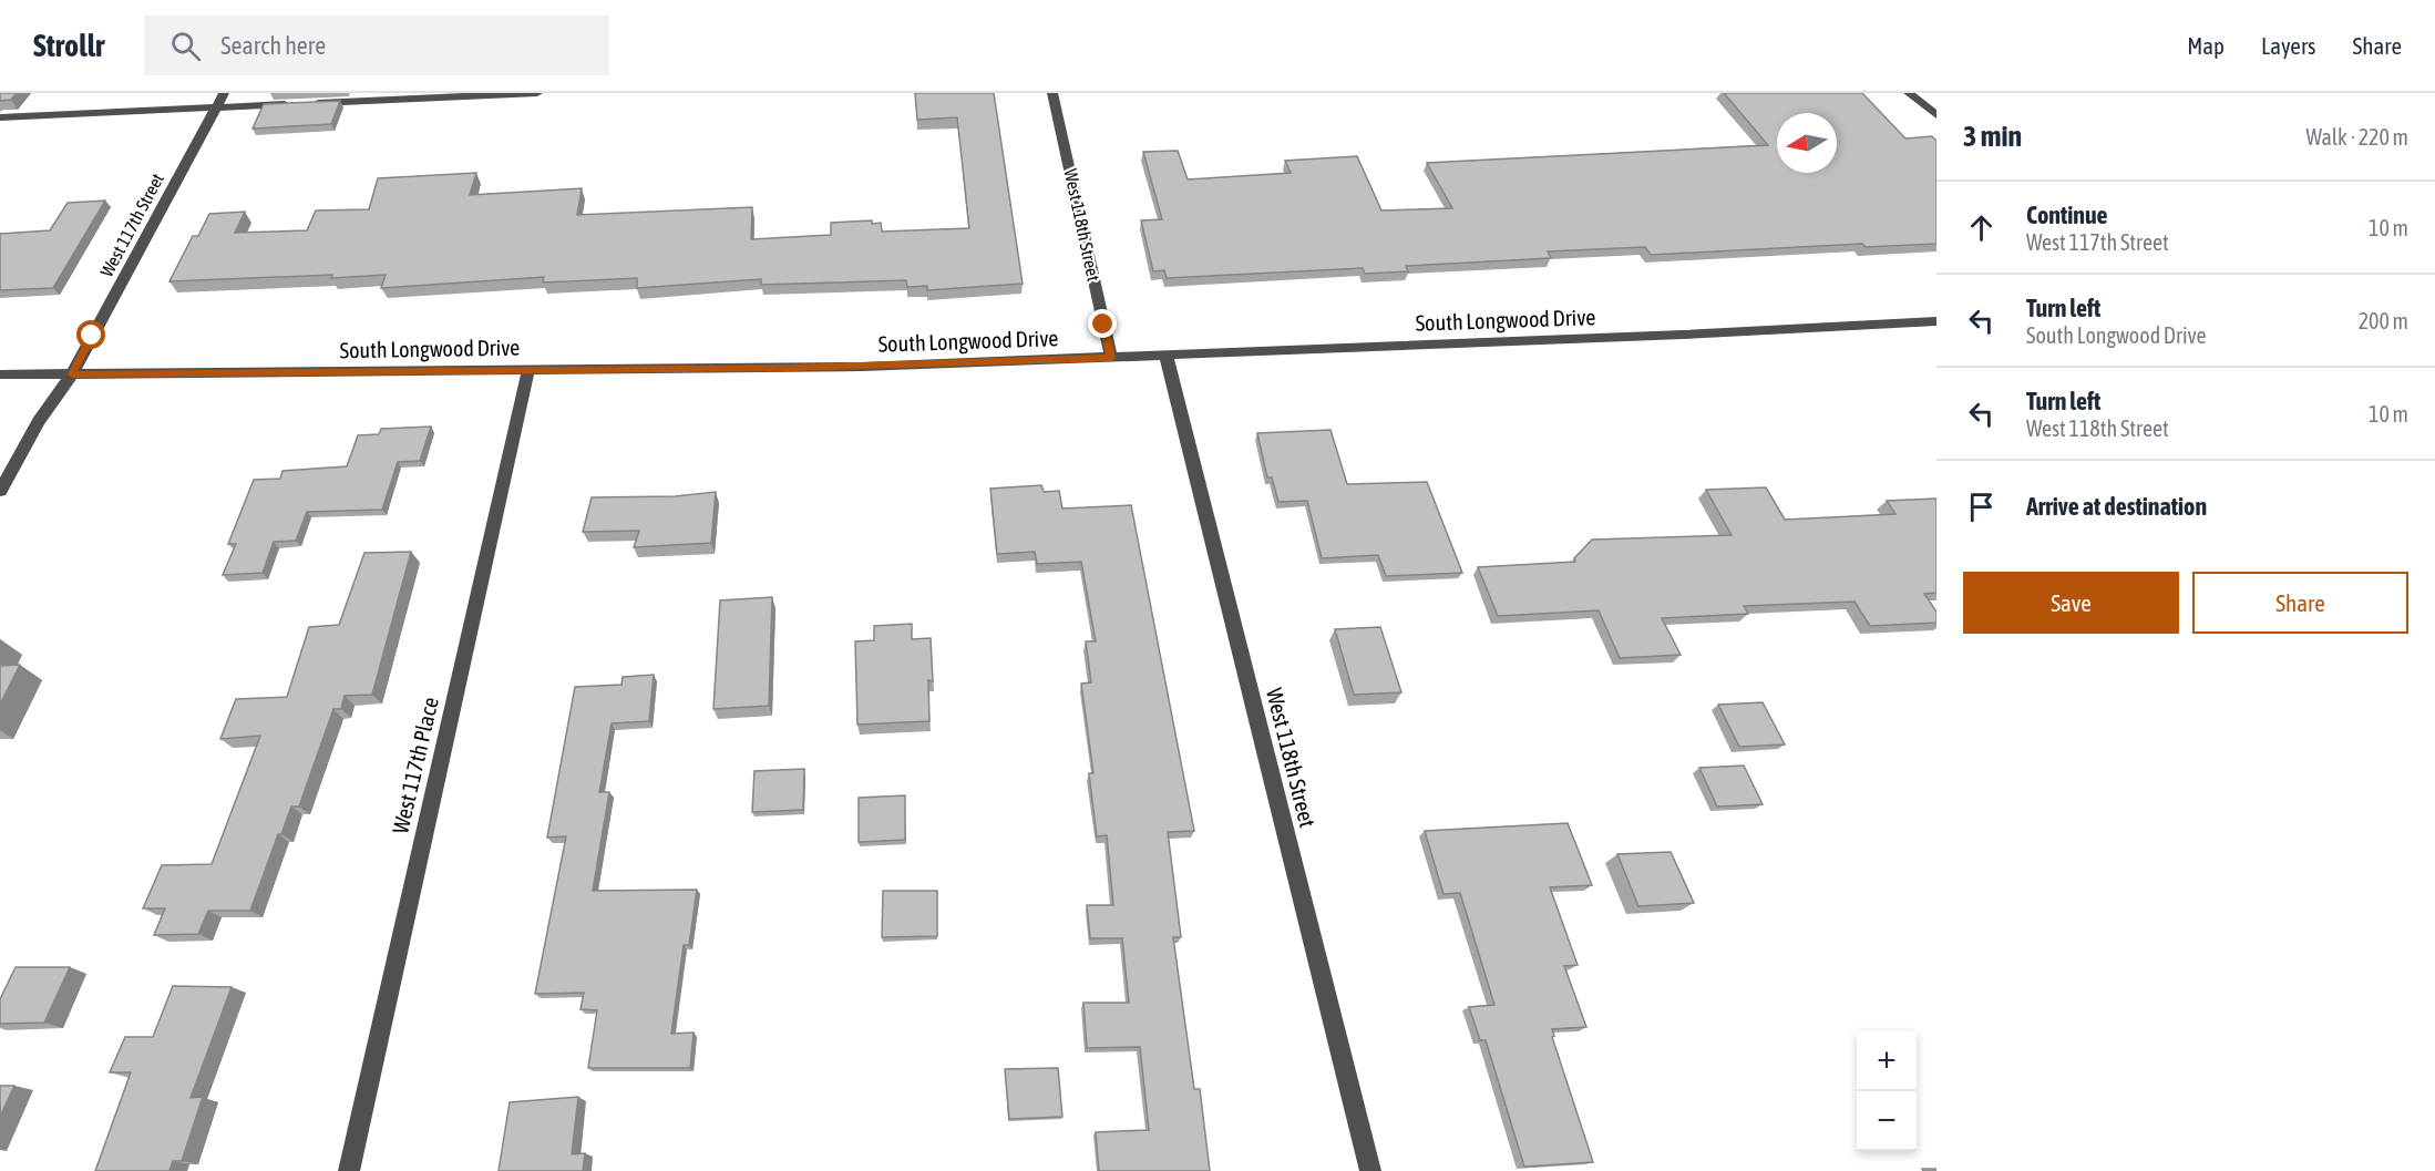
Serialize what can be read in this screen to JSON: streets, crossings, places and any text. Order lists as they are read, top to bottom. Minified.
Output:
{"streets":{"street":["West 117th Street","West 118th Street","South Longwood Drive","West 117th Place"]},"crossings":[["West 117th Street","South Longwood Drive"],["West 118th Street","South Longwood Drive"],["South Longwood Drive","West 117th Place"]],"north":"left","page":{"header":"Strollr","search":"Search here","nav":["Map","Layers","Share"],"heading":["3 min","Walk · 220 m"],"list":[["Continue","West 117th Street","10 m"],["Turn left","South Longwood Drive","200 m"],["Turn left","West 118th Street","10 m"],"Arrive at destination"],"buttons":["Save","Share"],"map_buttons":["+","−"]}}
